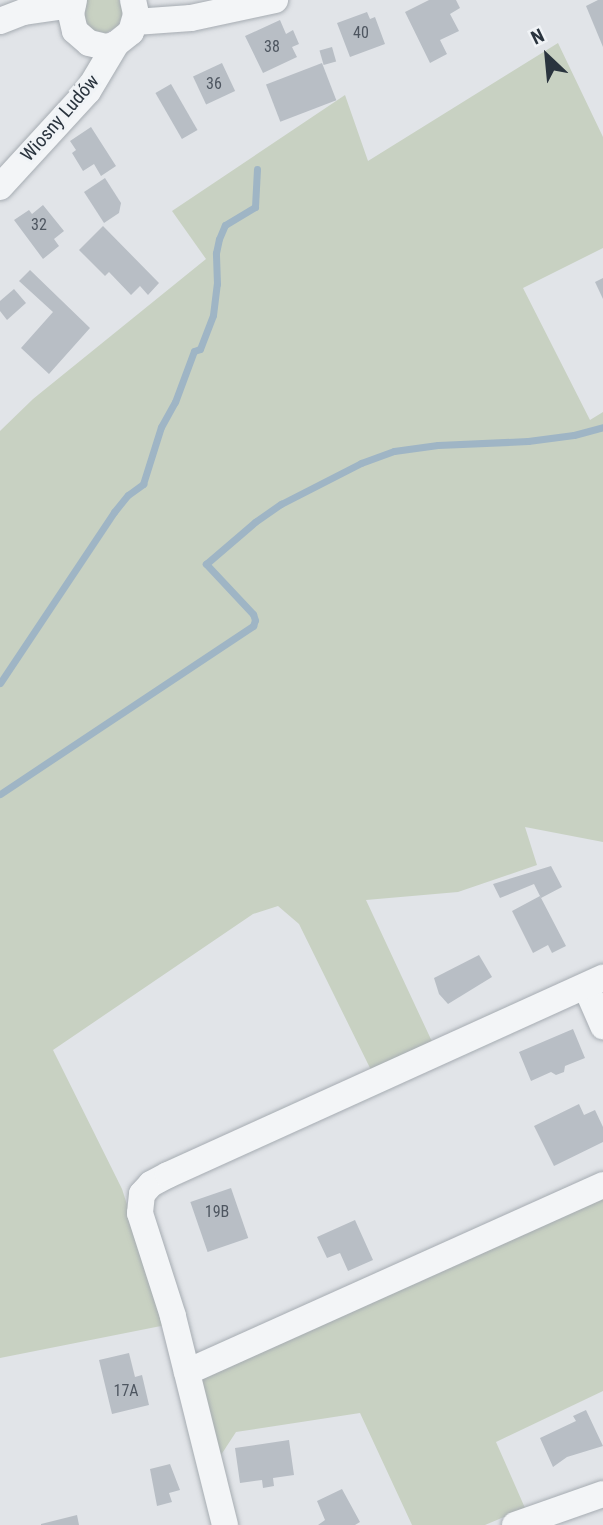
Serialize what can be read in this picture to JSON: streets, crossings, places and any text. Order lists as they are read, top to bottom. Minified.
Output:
{"streets":{"street":["Wiosny Ludów"]},"house_numbers":["40","38","36","32","19B","17A"],"north":"top left"}
